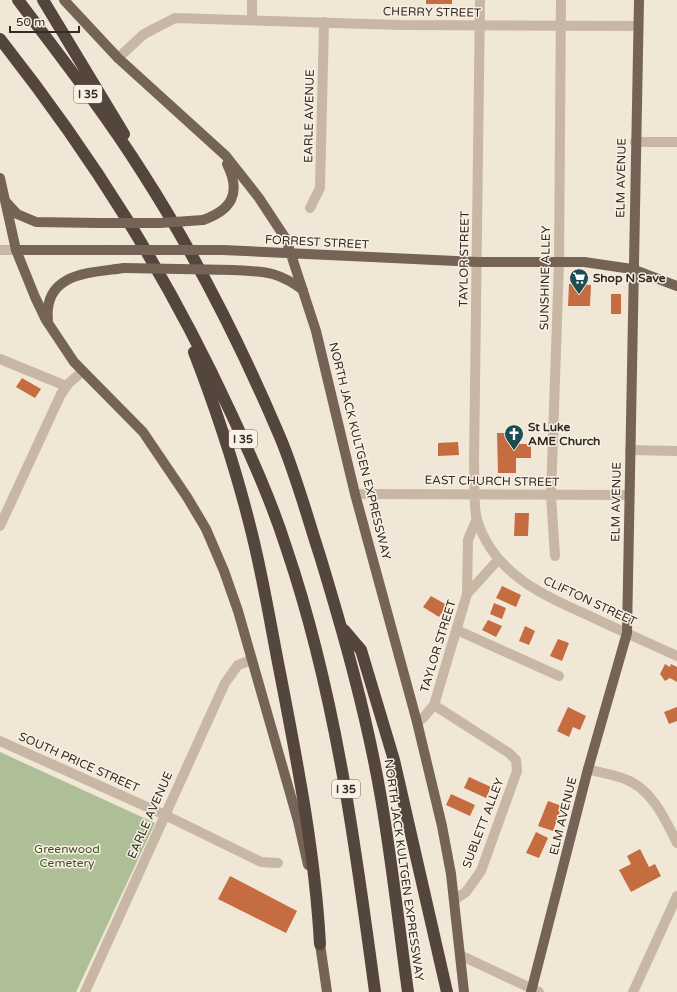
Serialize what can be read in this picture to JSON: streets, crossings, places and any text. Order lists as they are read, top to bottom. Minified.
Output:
{"streets":{"highway":["I 35","NORTH JACK KULTGEN EXPRESSWAY"],"main road":["ELM AVENUE","FORREST STREET"],"street":["CHERRY STREET","EARLE AVENUE","TAYLOR STREET","SUNSHINE ALLEY","EAST CHURCH STREET","CLIFTON STREET","SOUTH PRICE STREET","SUBLETT ALLEY"]},"crossings":[["CHERRY STREET","EARLE AVENUE"],["CHERRY STREET","ELM AVENUE"],["CHERRY STREET","TAYLOR STREET"],["CHERRY STREET","SUNSHINE ALLEY"],["CHERRY STREET","NORTH JACK KULTGEN EXPRESSWAY"],["EARLE AVENUE","SOUTH PRICE STREET"],["ELM AVENUE","FORREST STREET"],["ELM AVENUE","EAST CHURCH STREET"],["ELM AVENUE","CLIFTON STREET"],["FORREST STREET","TAYLOR STREET"],["FORREST STREET","SUNSHINE ALLEY"],["FORREST STREET","NORTH JACK KULTGEN EXPRESSWAY"],["TAYLOR STREET","NORTH JACK KULTGEN EXPRESSWAY"],["TAYLOR STREET","EAST CHURCH STREET"],["TAYLOR STREET","CLIFTON STREET"],["TAYLOR STREET","SUBLETT ALLEY"],["SUNSHINE ALLEY","EAST CHURCH STREET"],["NORTH JACK KULTGEN EXPRESSWAY","EAST CHURCH STREET"],["NORTH JACK KULTGEN EXPRESSWAY","SUBLETT ALLEY"]],"parks":["Greenwood Cemetery"],"places":{"supermarket":["Shop N Save"],"church":["St Luke AME Church"]},"scale_bar":"50 m"}
